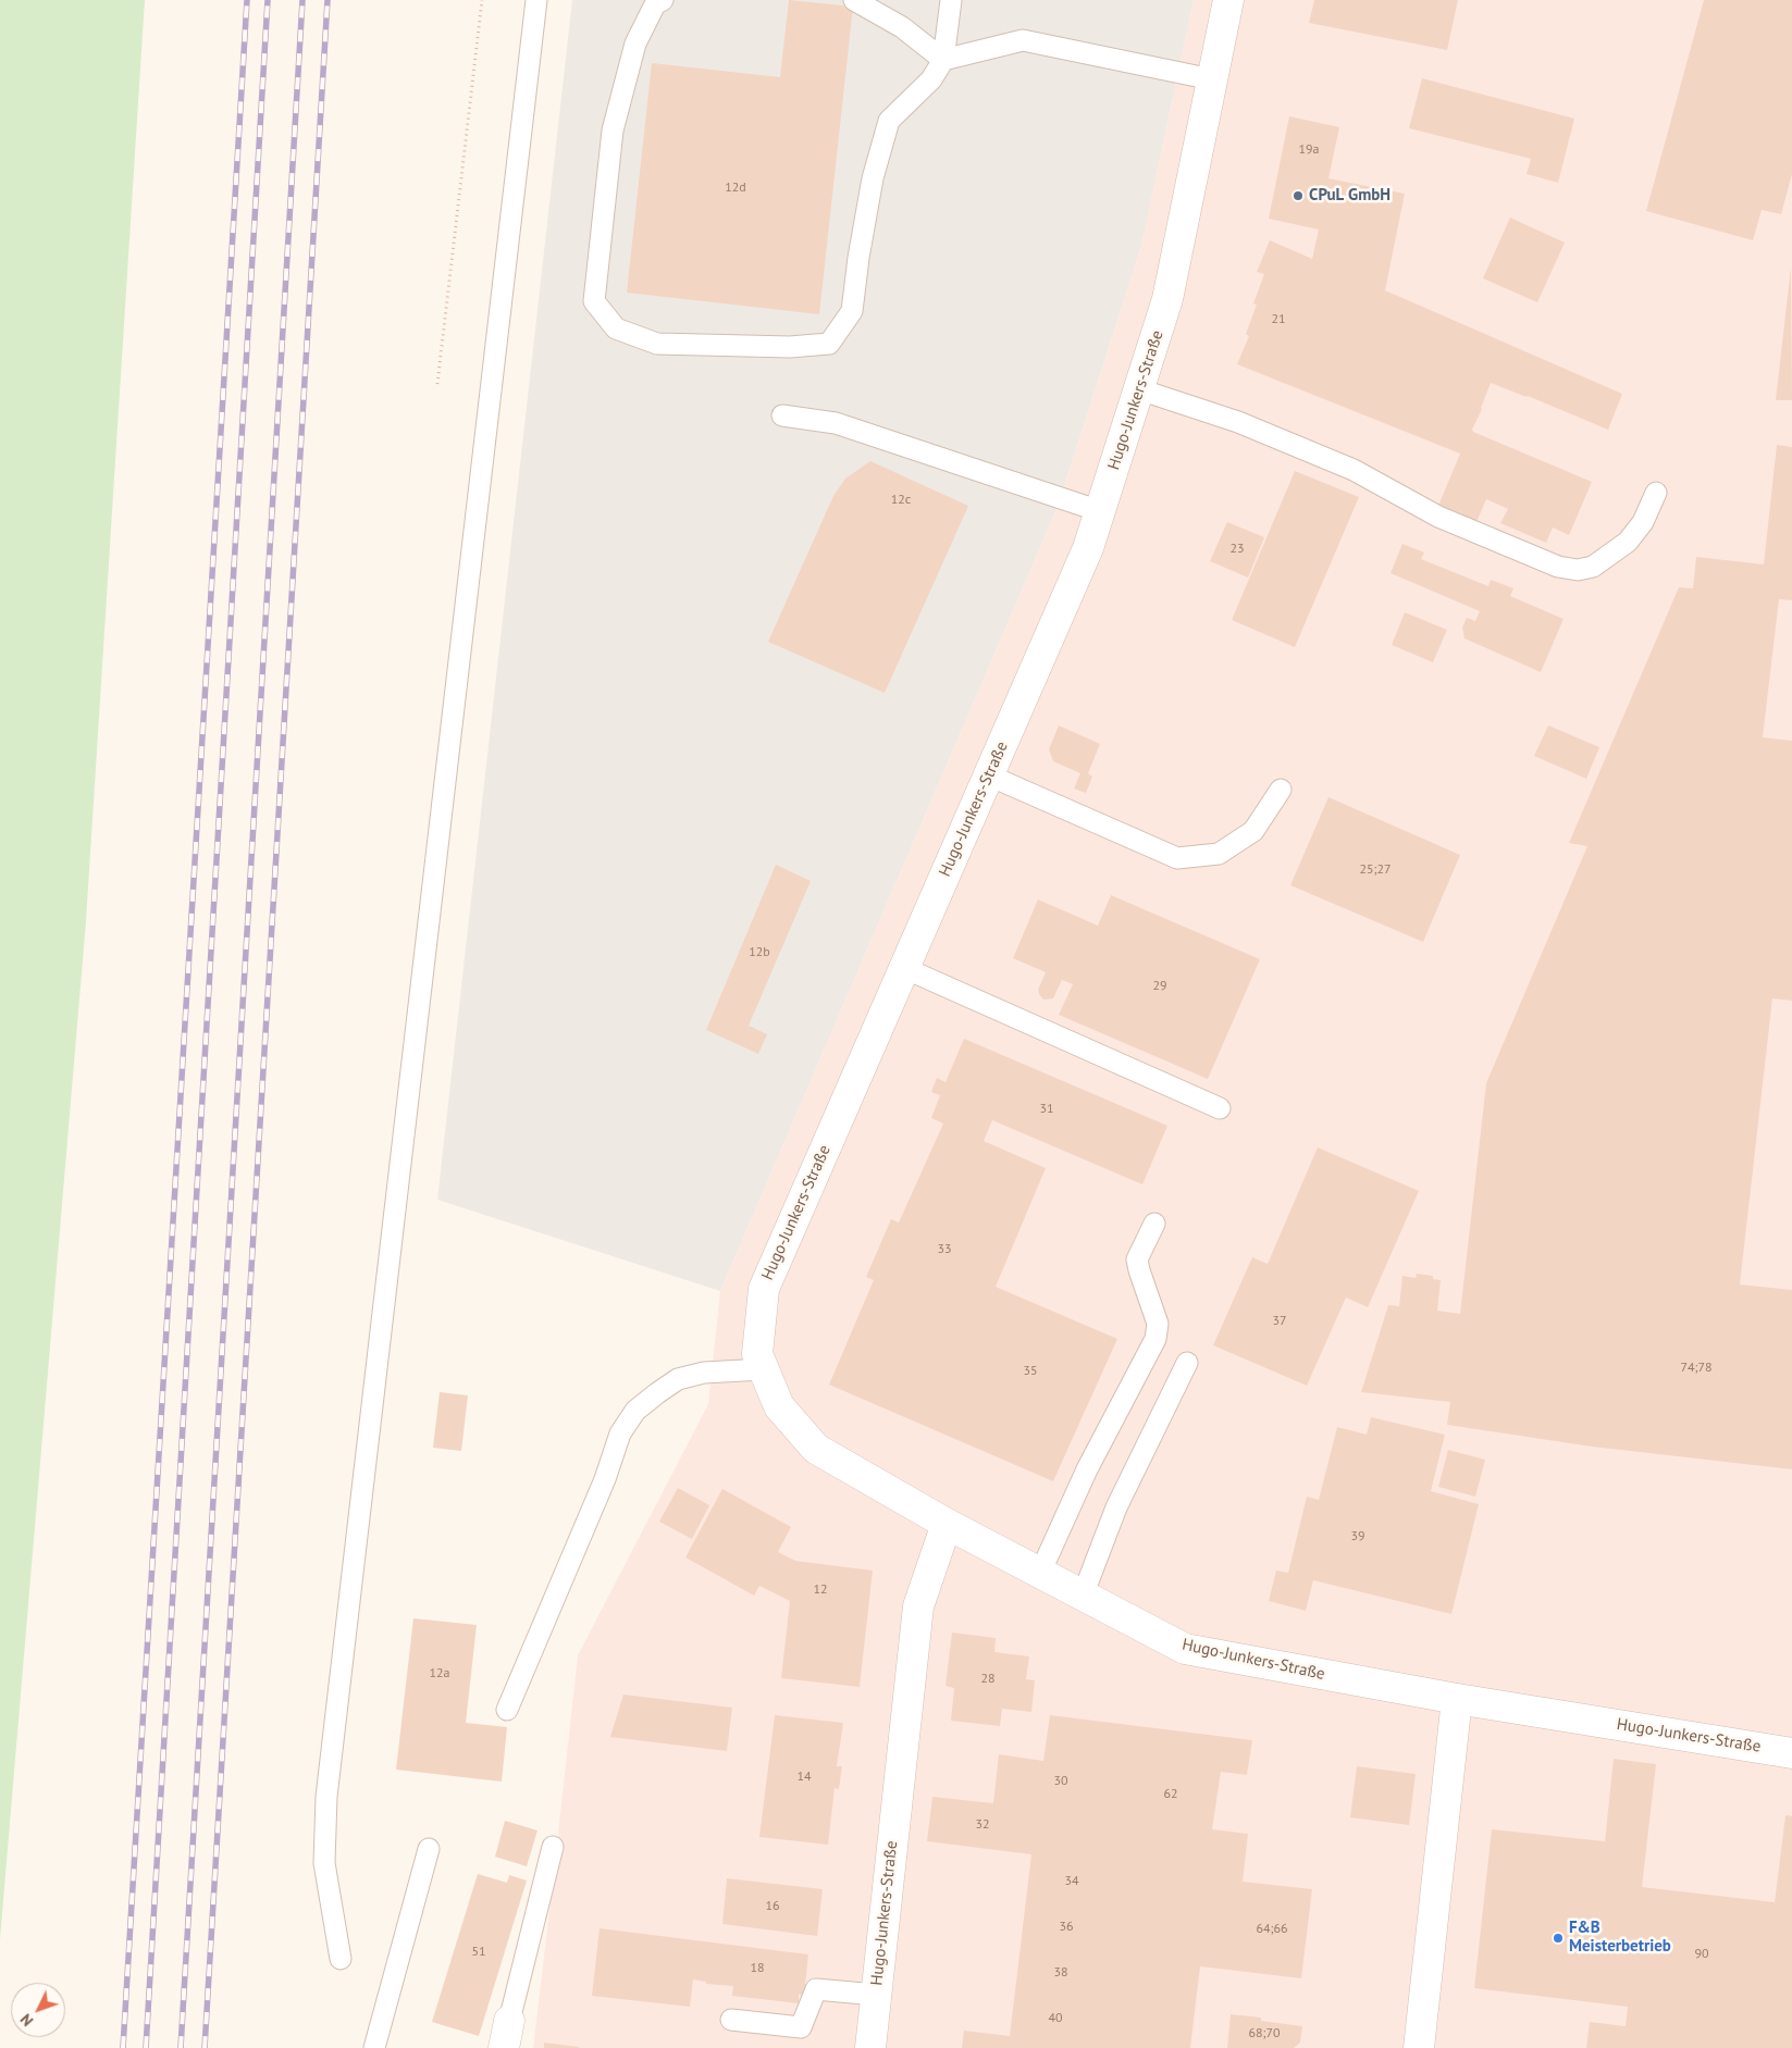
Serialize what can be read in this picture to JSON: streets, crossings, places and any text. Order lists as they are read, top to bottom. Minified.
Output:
{"streets":{"street":["Hugo-Junkers-Straße"]},"places":["CPuL GmbH","F&B Meisterbetrieb"],"house_numbers":["19a","12d","21","12c","23","25;27","12b","29","31","33","37","74;78","35","39","12","12a","28","14","30","62","32","34","16","36","64;66","51","90","18","38","40","68;70"],"north":"bottom left"}
